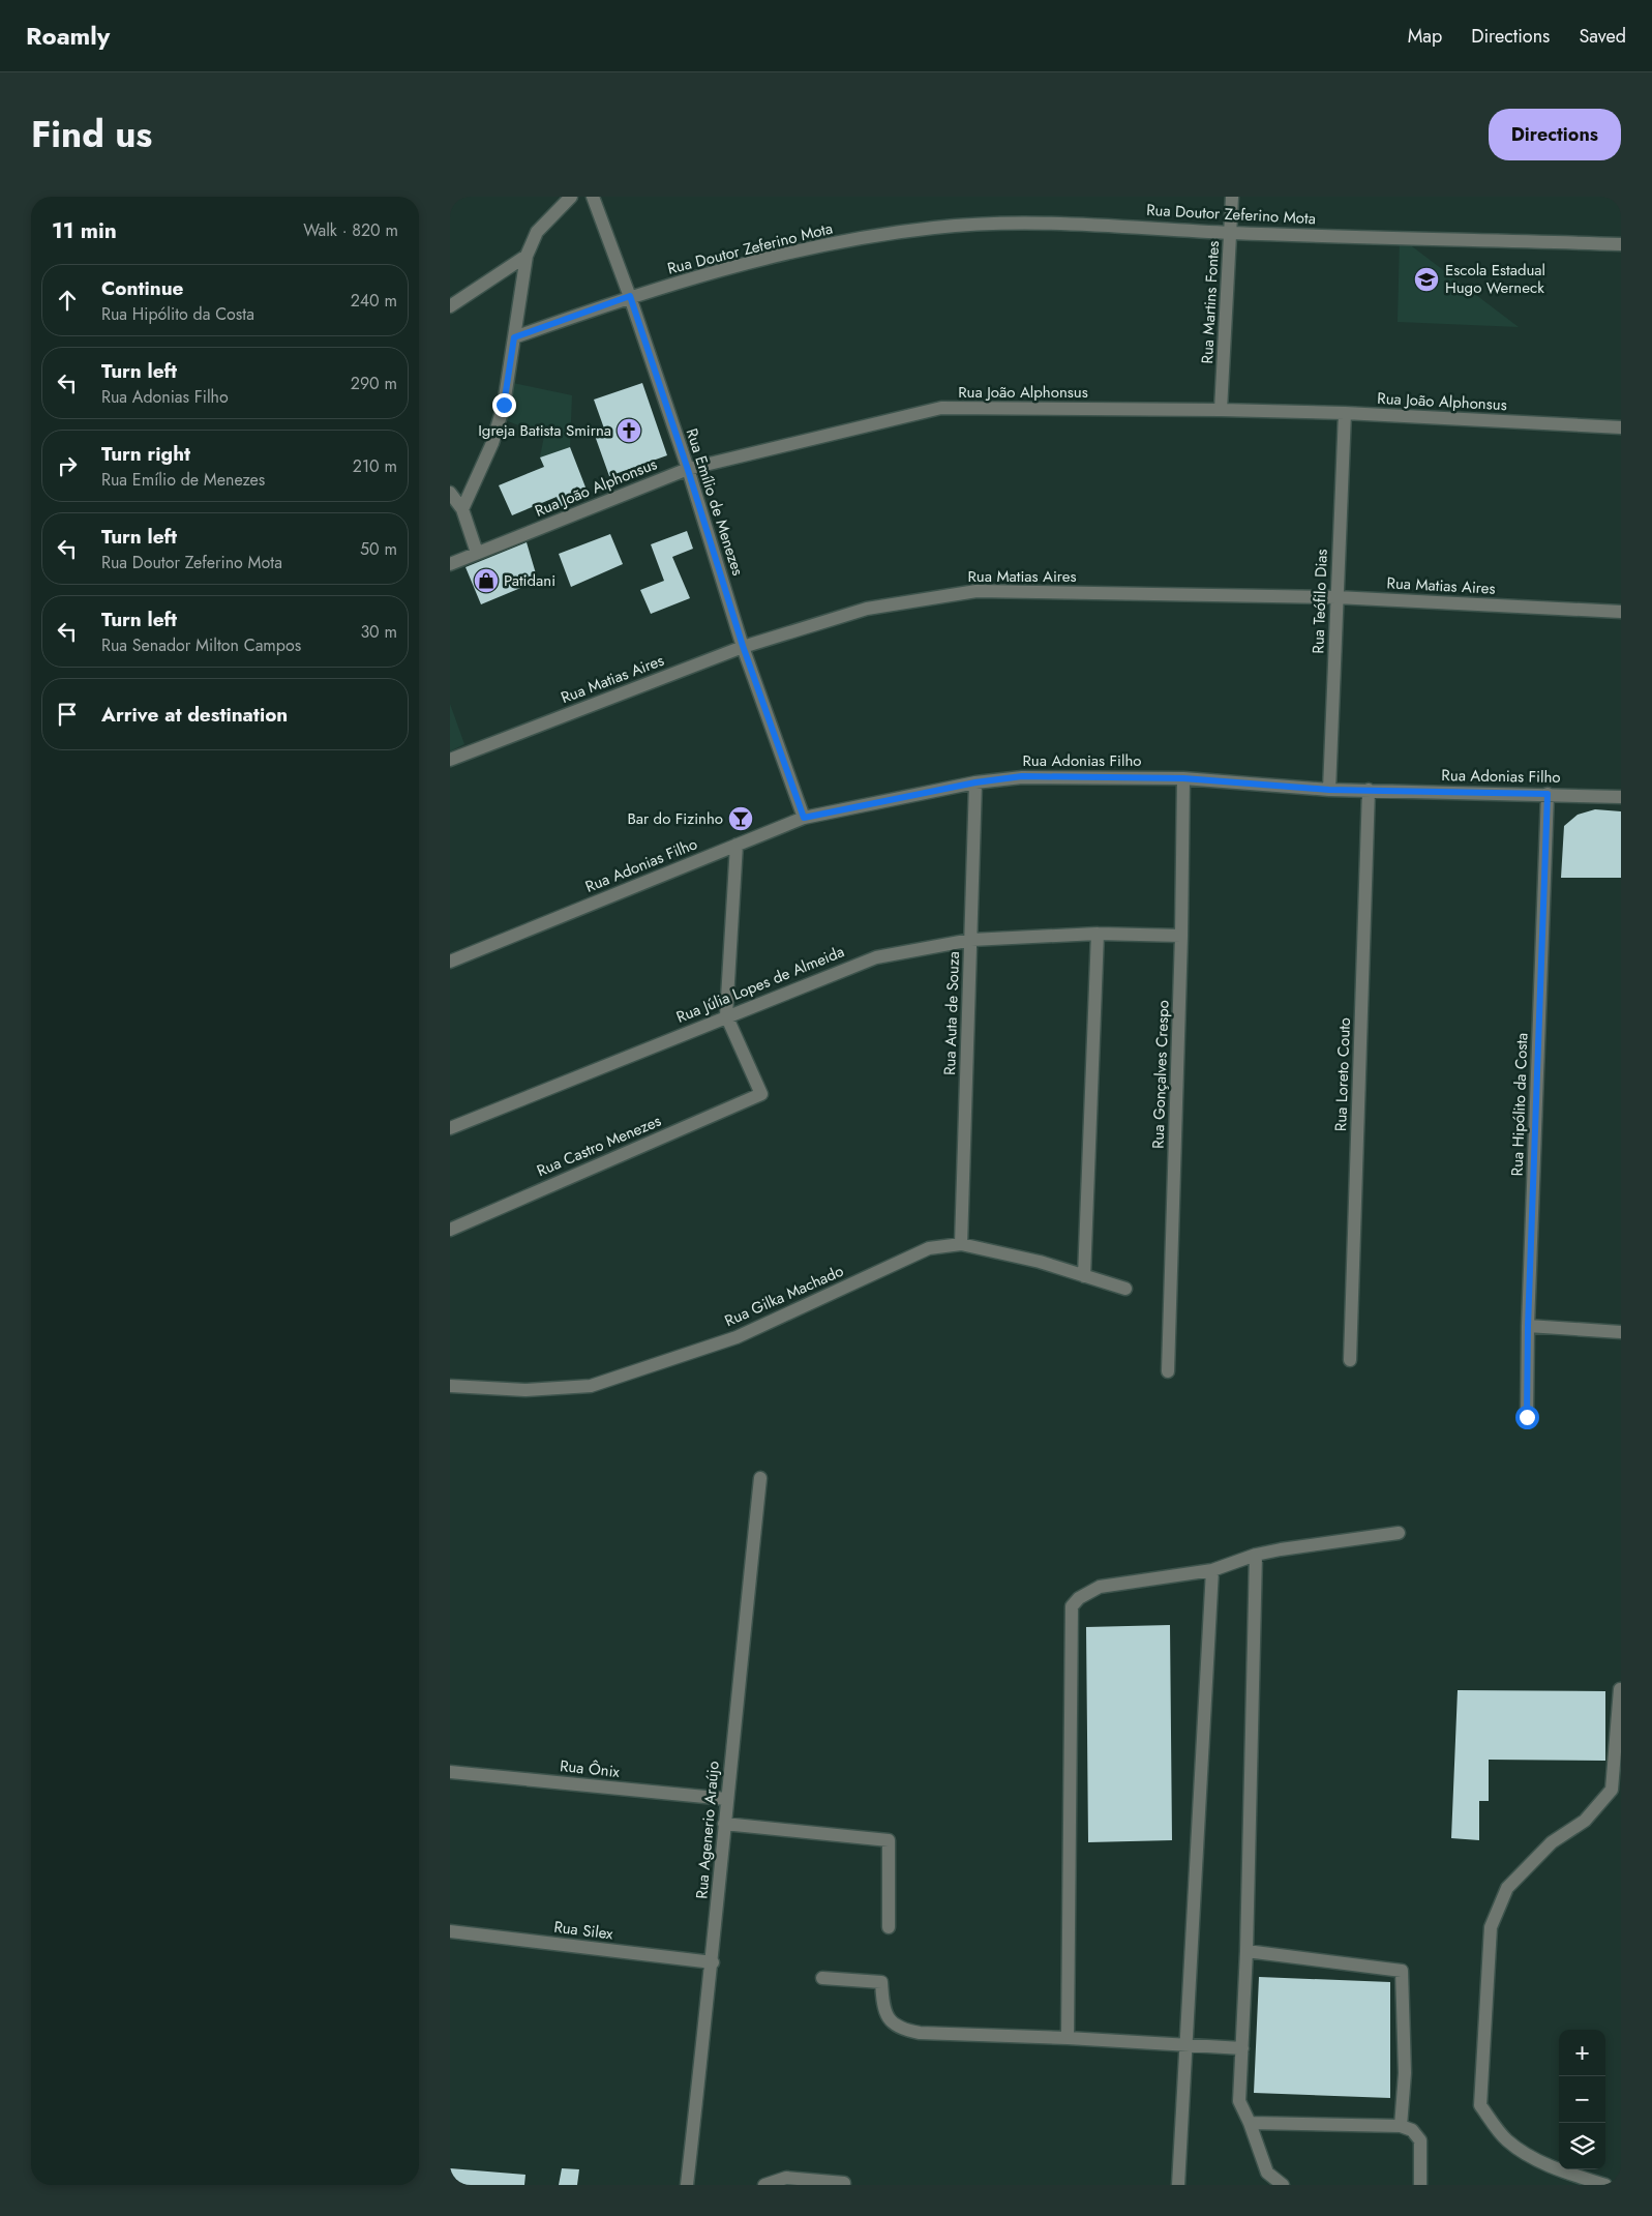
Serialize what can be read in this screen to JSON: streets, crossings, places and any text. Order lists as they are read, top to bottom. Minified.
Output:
{"streets":{"street":["Rua Doutor Zeferino Mota","Rua Martins Fontes","Rua João Alphonsus","Rua Emílio de Menezes","Rua Matias Aires","Rua Teófilo Dias","Rua Adonias Filho","Rua Júlia Lopes de Almeida","Rua Auta de Souza","Rua Gonçalves Crespo","Rua Loreto Couto","Rua Hipólito da Costa","Rua Castro Menezes","Rua Gilka Machado","Rua Ônix","Rua Agenerio Araújo","Rua Silex"]},"crossings":[["Rua Doutor Zeferino Mota","Rua Martins Fontes"],["Rua Doutor Zeferino Mota","Rua Emílio de Menezes"],["Rua Martins Fontes","Rua João Alphonsus"],["Rua João Alphonsus","Rua Emílio de Menezes"],["Rua João Alphonsus","Rua Teófilo Dias"],["Rua Emílio de Menezes","Rua Matias Aires"],["Rua Emílio de Menezes","Rua Adonias Filho"],["Rua Matias Aires","Rua Teófilo Dias"],["Rua Teófilo Dias","Rua Adonias Filho"],["Rua Adonias Filho","Rua Auta de Souza"],["Rua Adonias Filho","Rua Gonçalves Crespo"],["Rua Adonias Filho","Rua Loreto Couto"],["Rua Adonias Filho","Rua Hipólito da Costa"],["Rua Júlia Lopes de Almeida","Rua Auta de Souza"],["Rua Júlia Lopes de Almeida","Rua Gonçalves Crespo"],["Rua Júlia Lopes de Almeida","Rua Castro Menezes"],["Rua Auta de Souza","Rua Gilka Machado"],["Rua Ônix","Rua Agenerio Araújo"],["Rua Agenerio Araújo","Rua Silex"]],"places":{"school or university":["Escola Estadual Hugo Werneck"],"church":["Igreja Batista Smirna"],"shop":["Patidani"],"bar":["Bar do Fizinho"]},"page":{"header":"Roamly","nav":["Map","Directions","Saved"],"title":"Find us","buttons":"Directions","heading":["11 min","Walk · 820 m"],"list":[["Continue","Rua Hipólito da Costa","240 m"],["Turn left","Rua Adonias Filho","290 m"],["Turn right","Rua Emílio de Menezes","210 m"],["Turn left","Rua Doutor Zeferino Mota","50 m"],["Turn left","Rua Senador Milton Campos","30 m"],"Arrive at destination"],"map_buttons":["+","−"]}}
